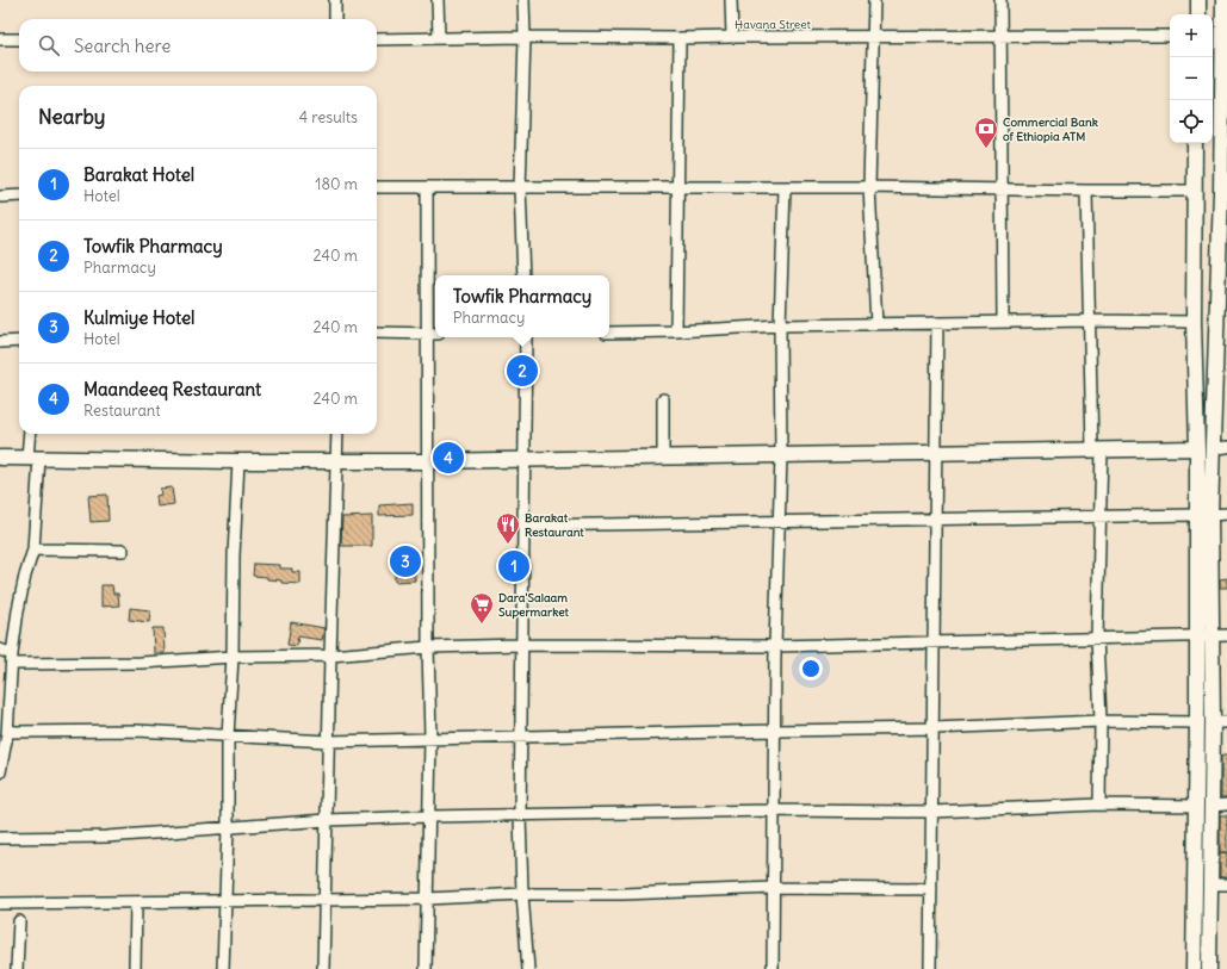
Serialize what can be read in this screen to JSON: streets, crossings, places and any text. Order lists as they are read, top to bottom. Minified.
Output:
{"streets":{"street":["Havana Street"]},"places":{"bank":["Commercial Bank of Ethiopia ATM"],"restaurant":["Barakat Restaurant"],"supermarket":["Dara'Salaam Supermarket"]},"page":{"map_buttons":["+","−"],"search":"Search here","heading":["Nearby","4 results"],"list":[{"mark":"1","name":"Barakat Hotel","note":"Hotel","value":"180 m"},{"mark":"2","name":"Towfik Pharmacy","note":"Pharmacy","value":"240 m"},{"mark":"3","name":"Kulmiye Hotel","note":"Hotel","value":"240 m"},{"mark":"4","name":"Maandeeq Restaurant","note":"Restaurant","value":"240 m"}],"popup":["Towfik Pharmacy","Pharmacy"],"pins":["2","4","3","1"]}}
